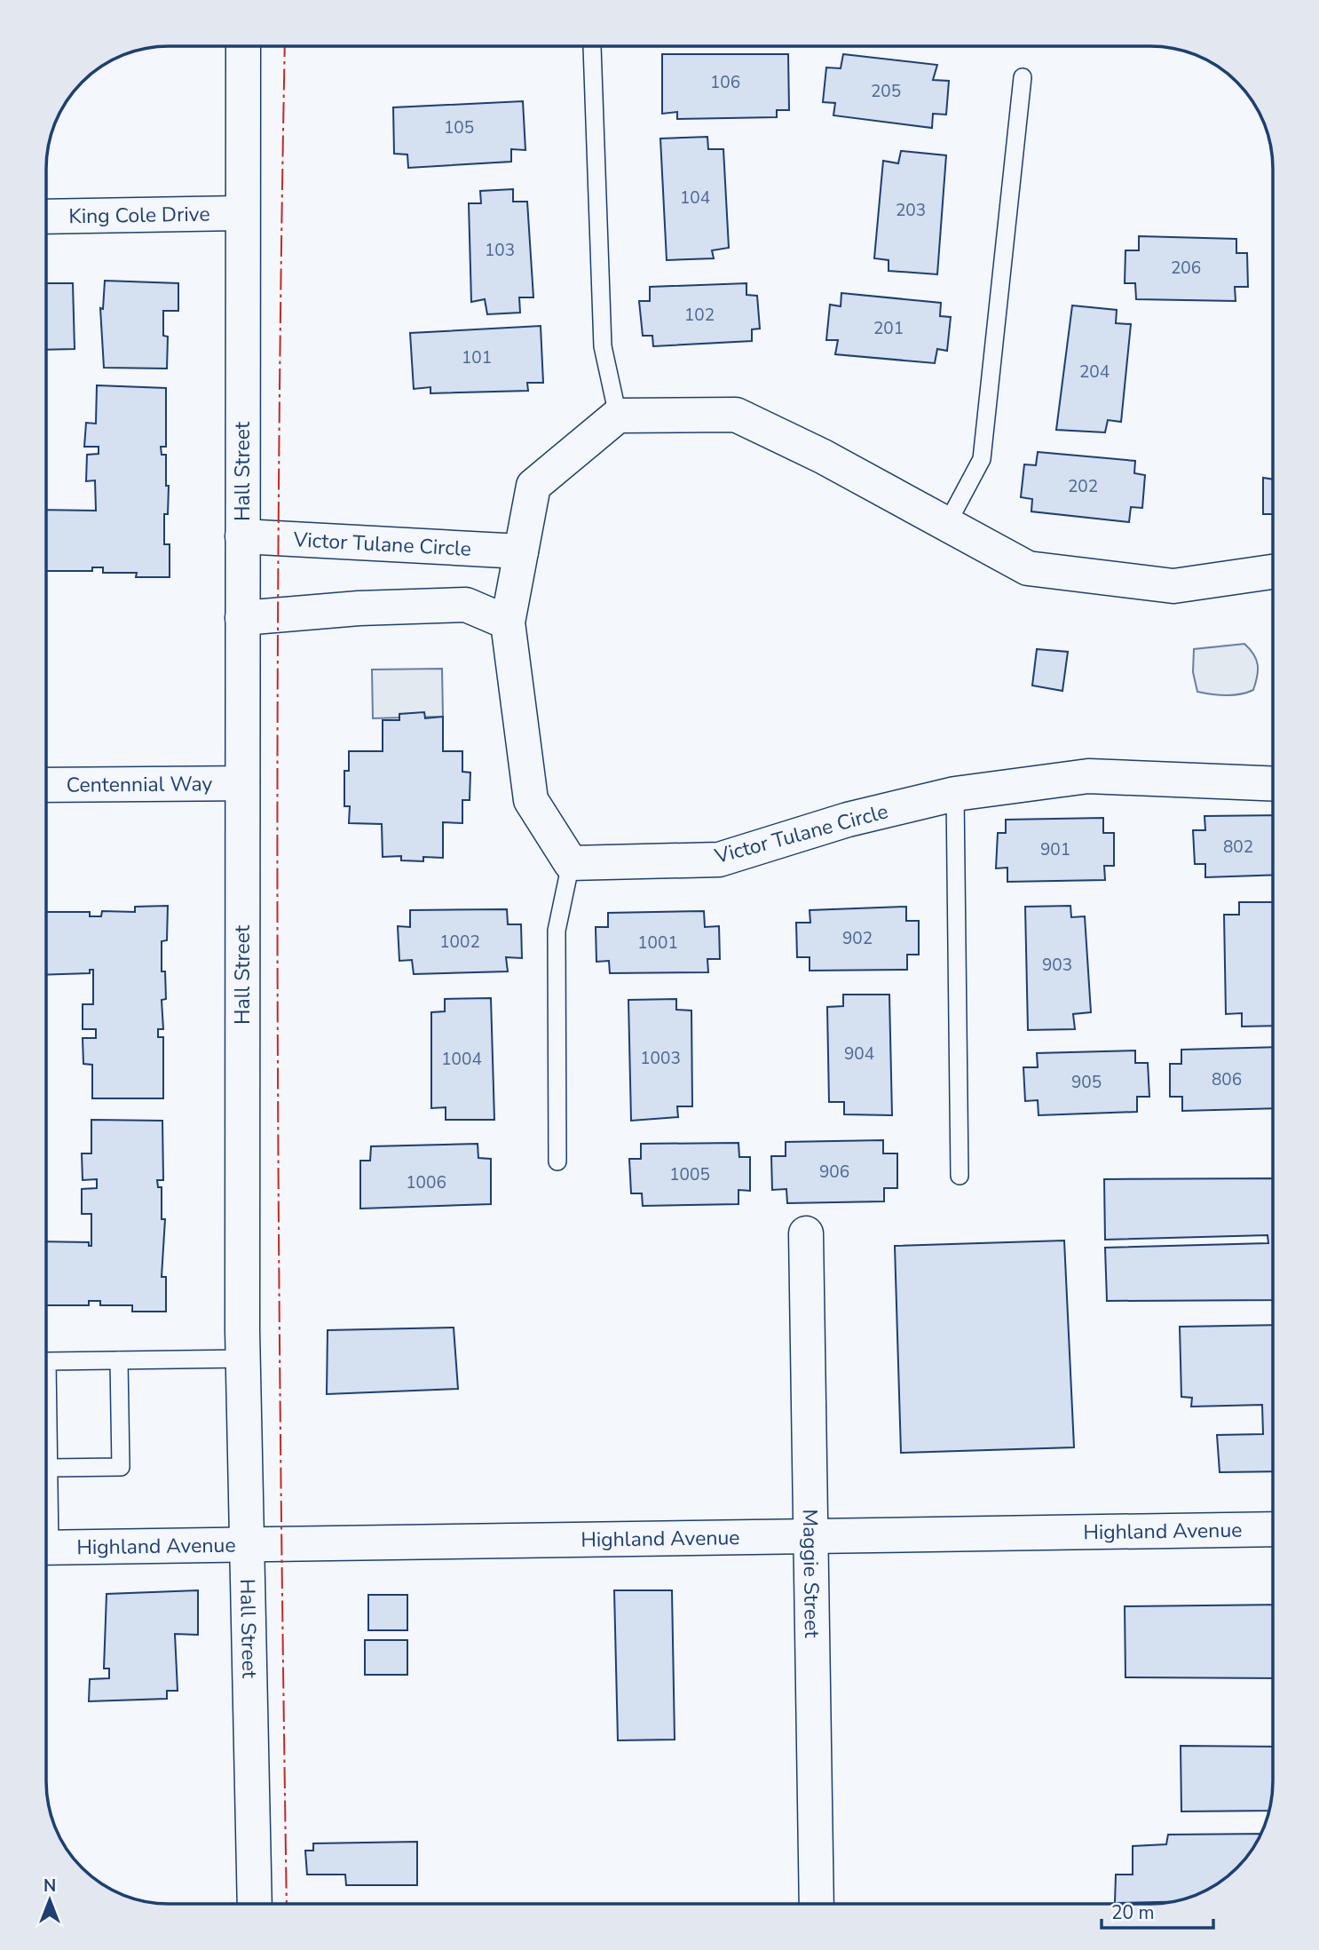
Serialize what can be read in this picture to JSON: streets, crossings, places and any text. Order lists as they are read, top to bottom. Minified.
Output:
{"streets":{"street":["King Cole Drive","Hall Street","Victor Tulane Circle","Centennial Way","Highland Avenue","Maggie Street"]},"crossings":[["King Cole Drive","Hall Street"],["Hall Street","Victor Tulane Circle"],["Hall Street","Centennial Way"],["Hall Street","Highland Avenue"],["Highland Avenue","Maggie Street"]],"house_numbers":["106","205","105","104","203","103","206","102","201","101","204","202","802","901","902","1002","1001","903","904","1003","1004","806","905","906","1005","1006"],"scale_bar":"20 m","north":"top"}
